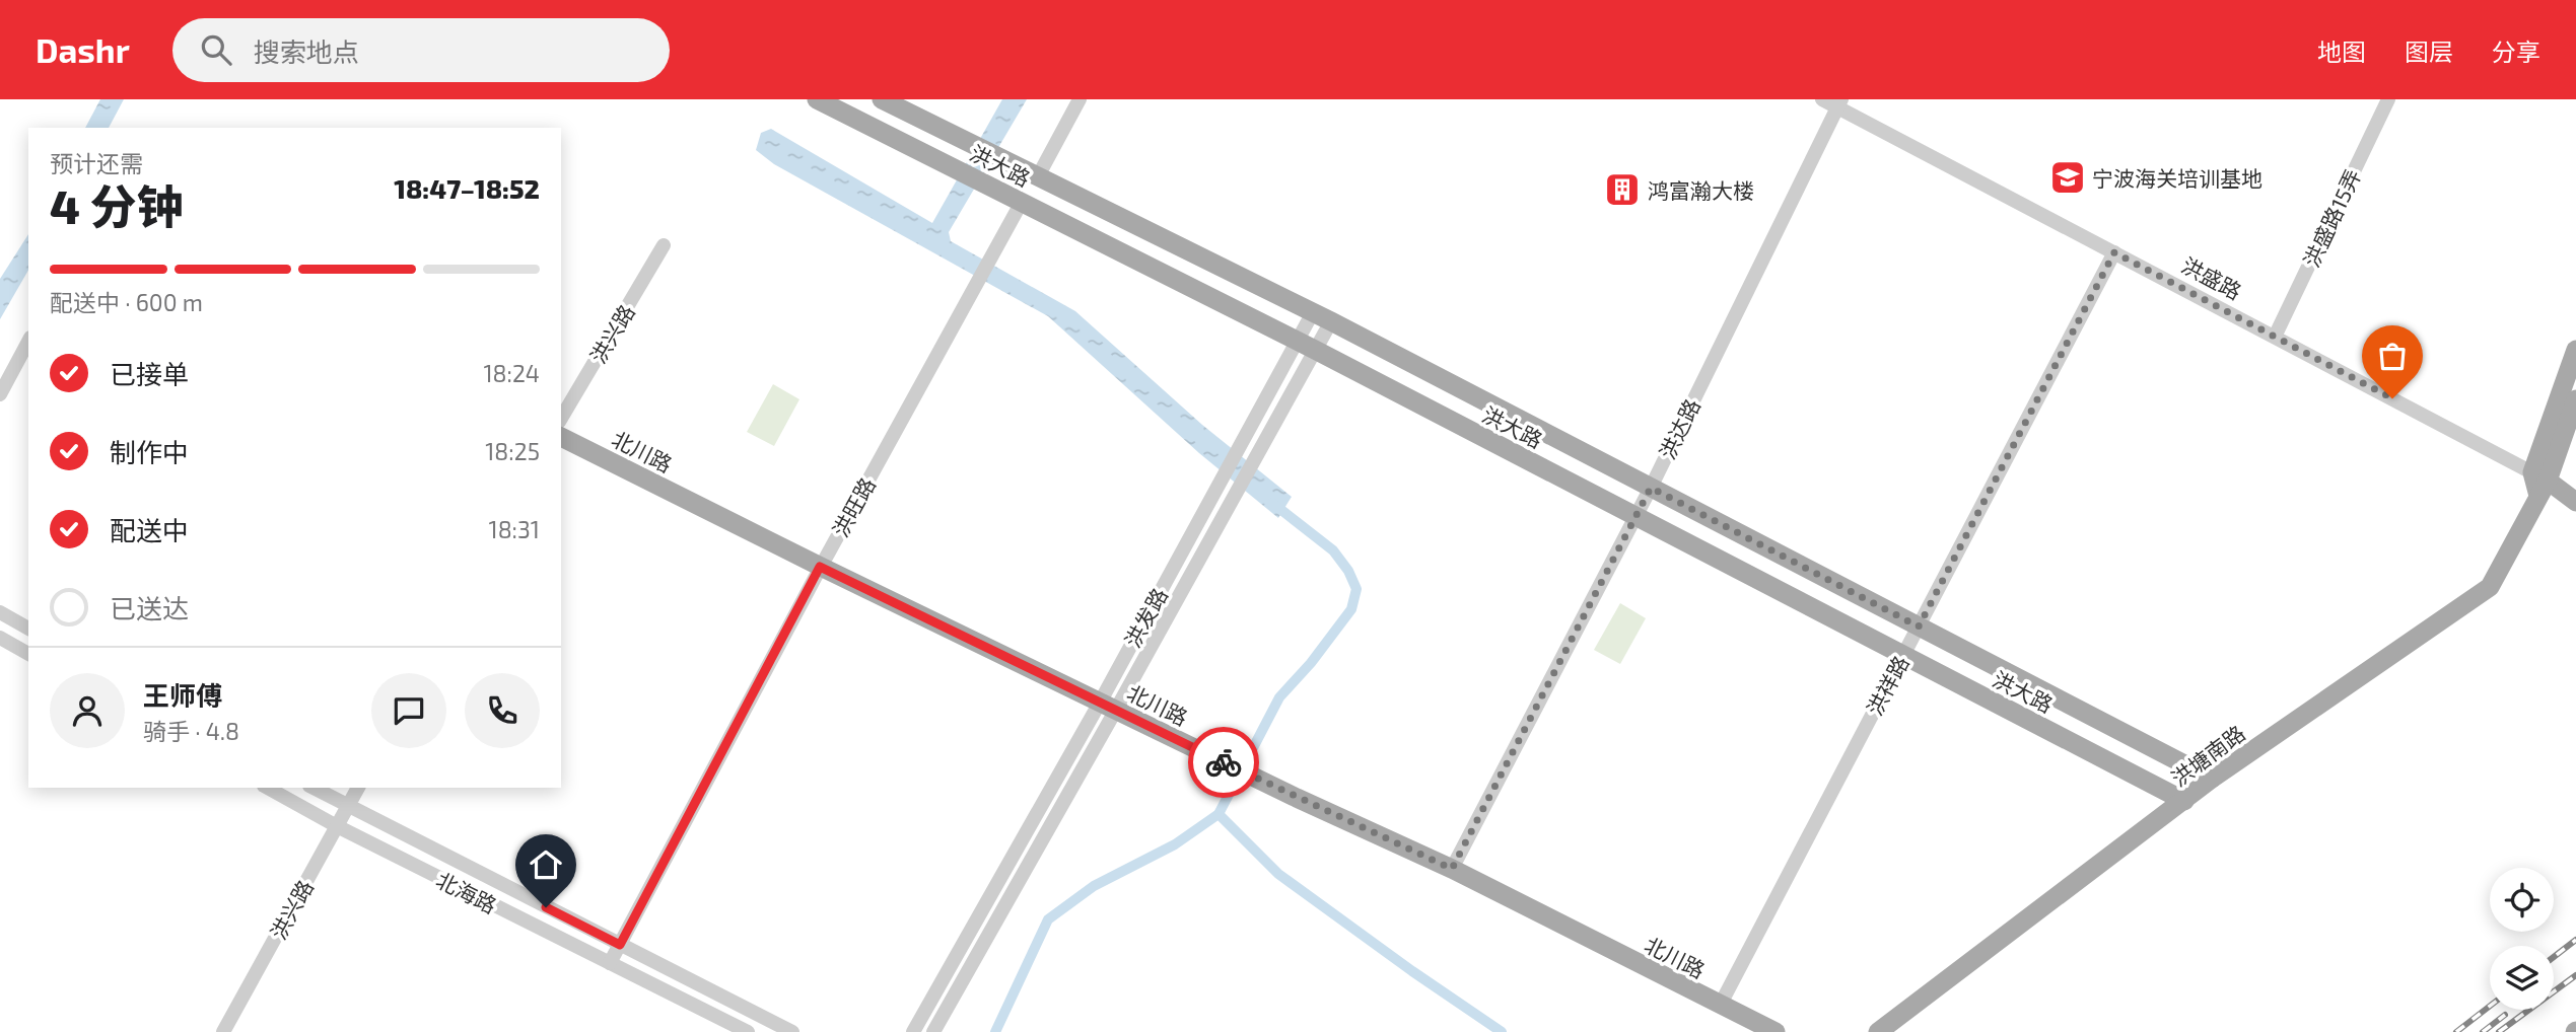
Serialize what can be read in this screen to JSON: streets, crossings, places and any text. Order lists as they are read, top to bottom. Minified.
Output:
{"streets":{"main road":["洪大路","洪盛路","北川路","洪塘南路"],"street":["洪盛路15弄","洪兴路","洪达路","洪旺路","洪发路","洪祥路","北海路"]},"crossings":[["洪大路","洪达路"],["洪大路","洪旺路"],["洪大路","洪发路"],["洪大路","洪祥路"],["洪大路","洪塘南路"],["洪盛路15弄","洪盛路"],["洪盛路","洪达路"],["洪盛路","洪祥路"],["洪盛路","洪塘南路"],["洪兴路","北海路"],["洪达路","北川路"],["北川路","洪旺路"],["北川路","洪发路"],["北川路","洪祥路"],["洪旺路","北海路"]],"places":{"school or university":["宁波海关培训基地"],"building":["鸿富瀚大楼"]},"page":{"header":"Dashr","search":"搜索地点","nav":["地图","图层","分享"],"heading":["4 分钟","预计还需","18:47–18:52"],"panel":["王师傅","骑手 · 4.8"],"bar":"配送中 · 600 m","list":[["已接单","18:24"],["制作中","18:25"],["配送中","18:31"],"已送达"]}}
